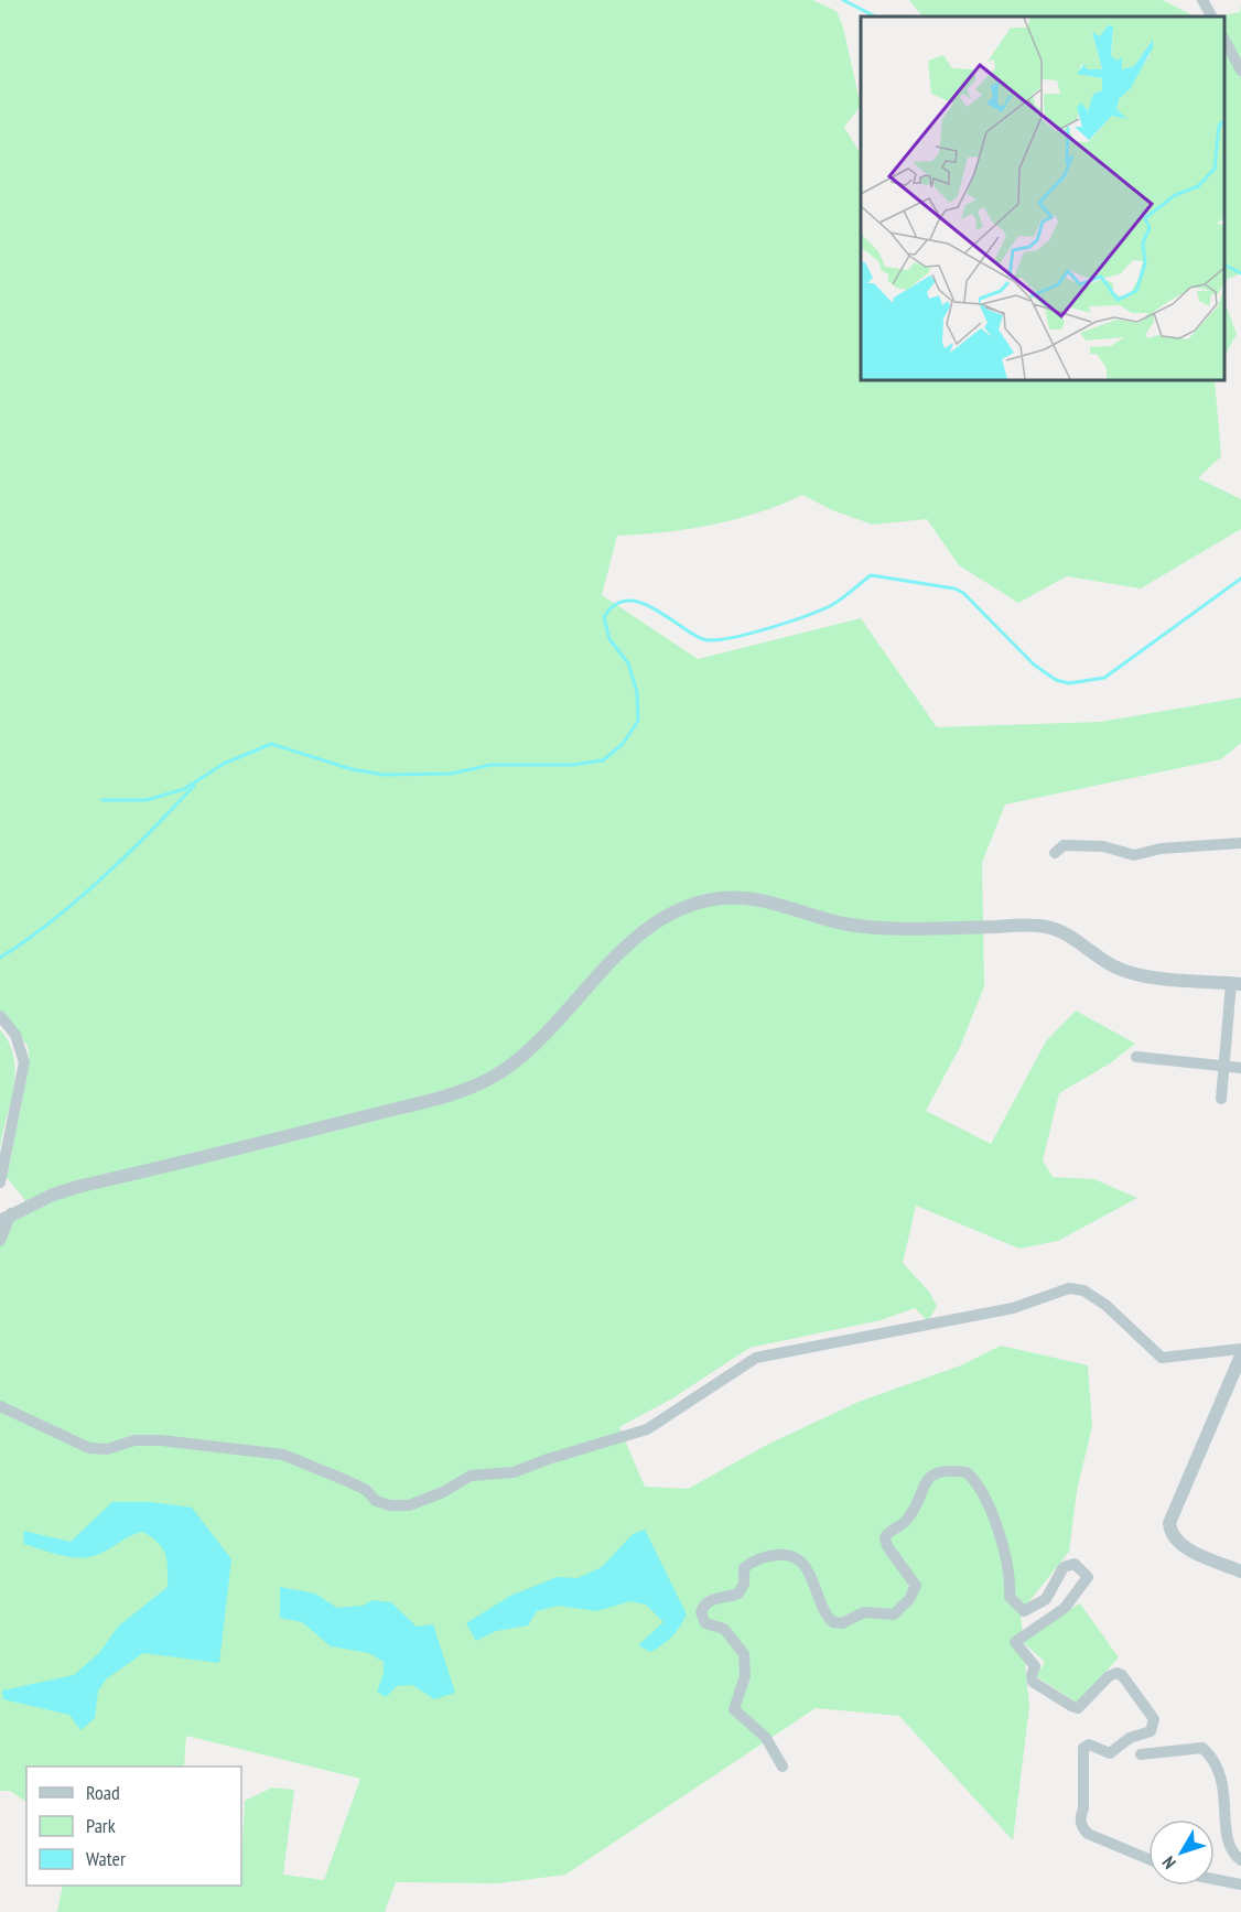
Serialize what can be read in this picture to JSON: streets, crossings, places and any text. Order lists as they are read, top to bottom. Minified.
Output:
{"legend":["Road","Park","Water"],"north":"bottom left"}
